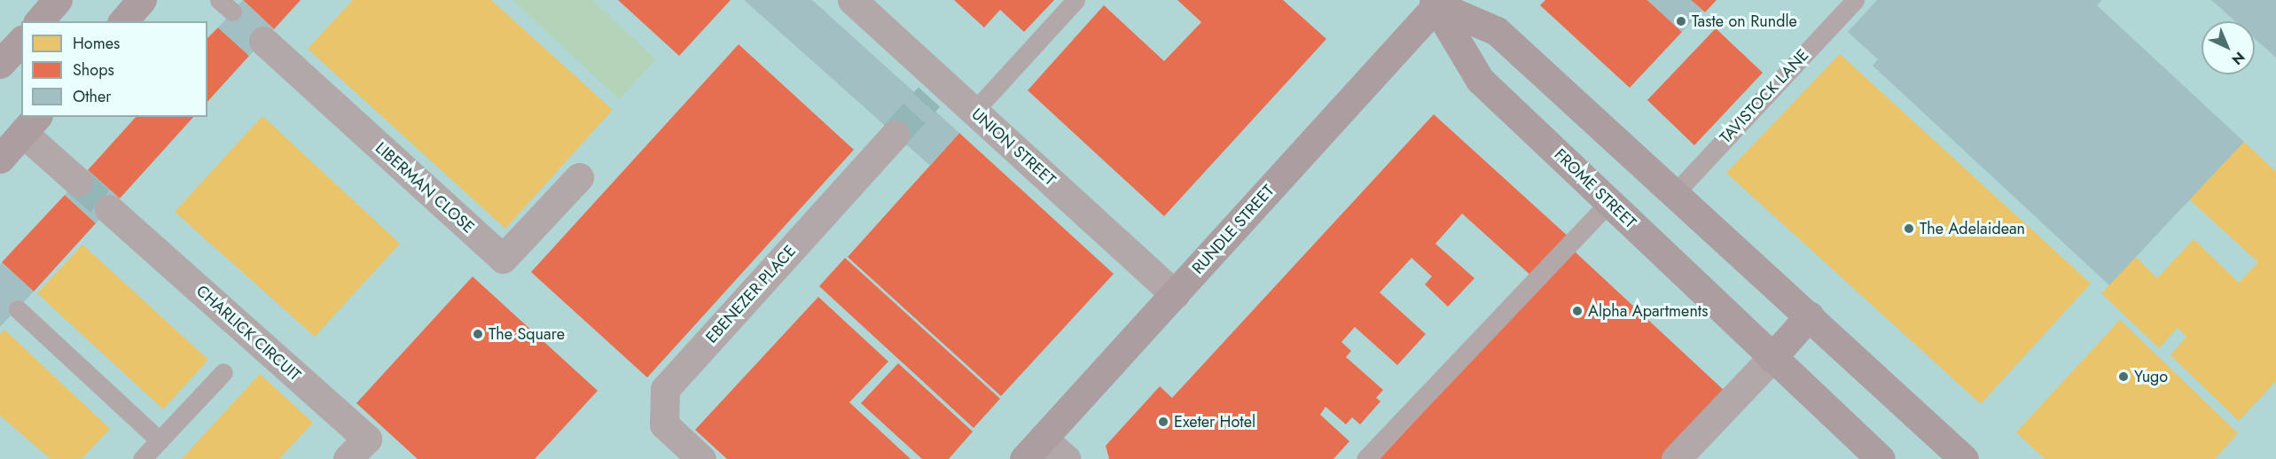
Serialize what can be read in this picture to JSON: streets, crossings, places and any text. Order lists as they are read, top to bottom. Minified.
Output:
{"streets":{"street":["UNION STREET","LIBERMAN CLOSE","FROME STREET","RUNDLE STREET","EBENEZER PLACE","CHARLICK CIRCUIT"],"lane":["TAVISTOCK LANE"]},"crossings":[["UNION STREET","RUNDLE STREET"],["FROME STREET","RUNDLE STREET"]],"places":["Taste on Rundle","The Adelaidean","Alpha Apartments","The Square","Yugo","Exeter Hotel"],"legend":["Homes","Shops","Other"],"north":"bottom right"}
